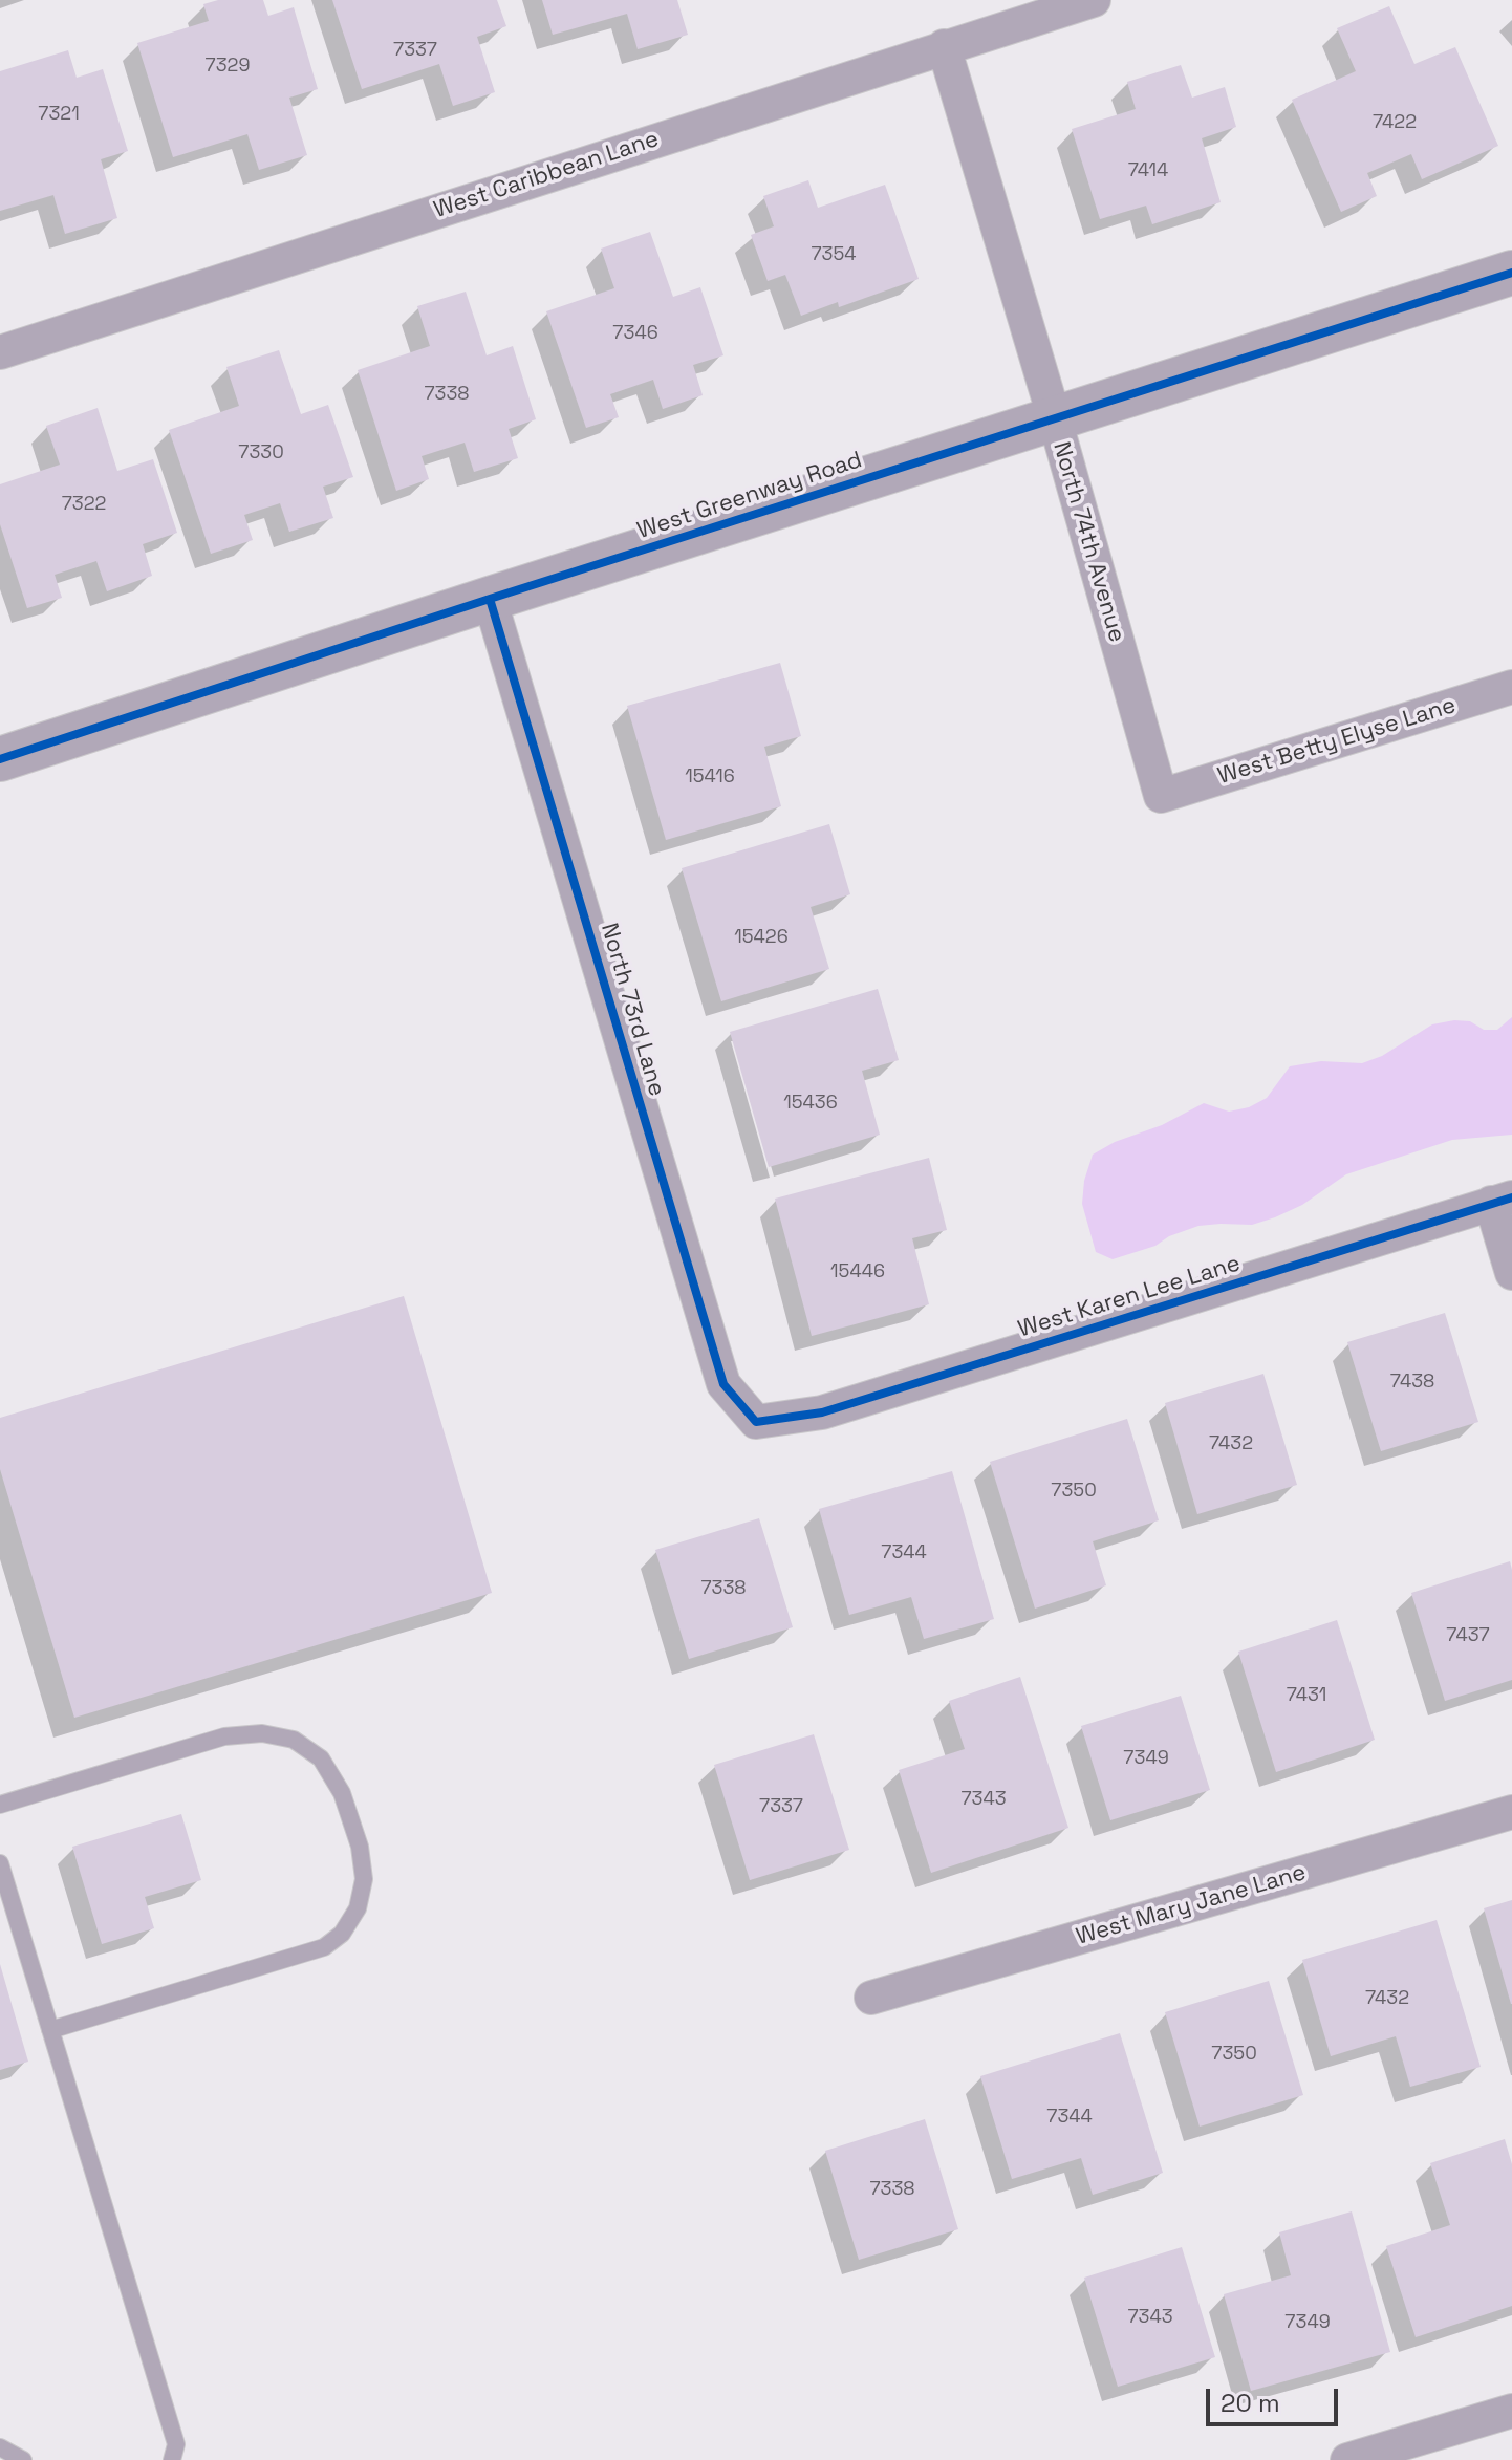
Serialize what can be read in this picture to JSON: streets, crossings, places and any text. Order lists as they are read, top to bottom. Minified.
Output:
{"streets":{"street":["West Caribbean Lane","West Greenway Road","North 74th Avenue","West Betty Elyse Lane","North 73rd Lane","West Karen Lee Lane","West Mary Jane Lane"]},"crossings":[["West Caribbean Lane","North 74th Avenue"],["West Greenway Road","North 74th Avenue"],["West Greenway Road","North 73rd Lane"],["North 74th Avenue","West Betty Elyse Lane"],["North 73rd Lane","West Karen Lee Lane"]],"house_numbers":["7337","7329","7321","7422","7414","7354","7346","7338","7330","7322","15416","15426","15436","15446","7438","7432","7350","7344","7338","7437","7431","7349","7343","7337","7432","7350","7344","7338","7343","7349"],"scale_bar":"20 m"}
